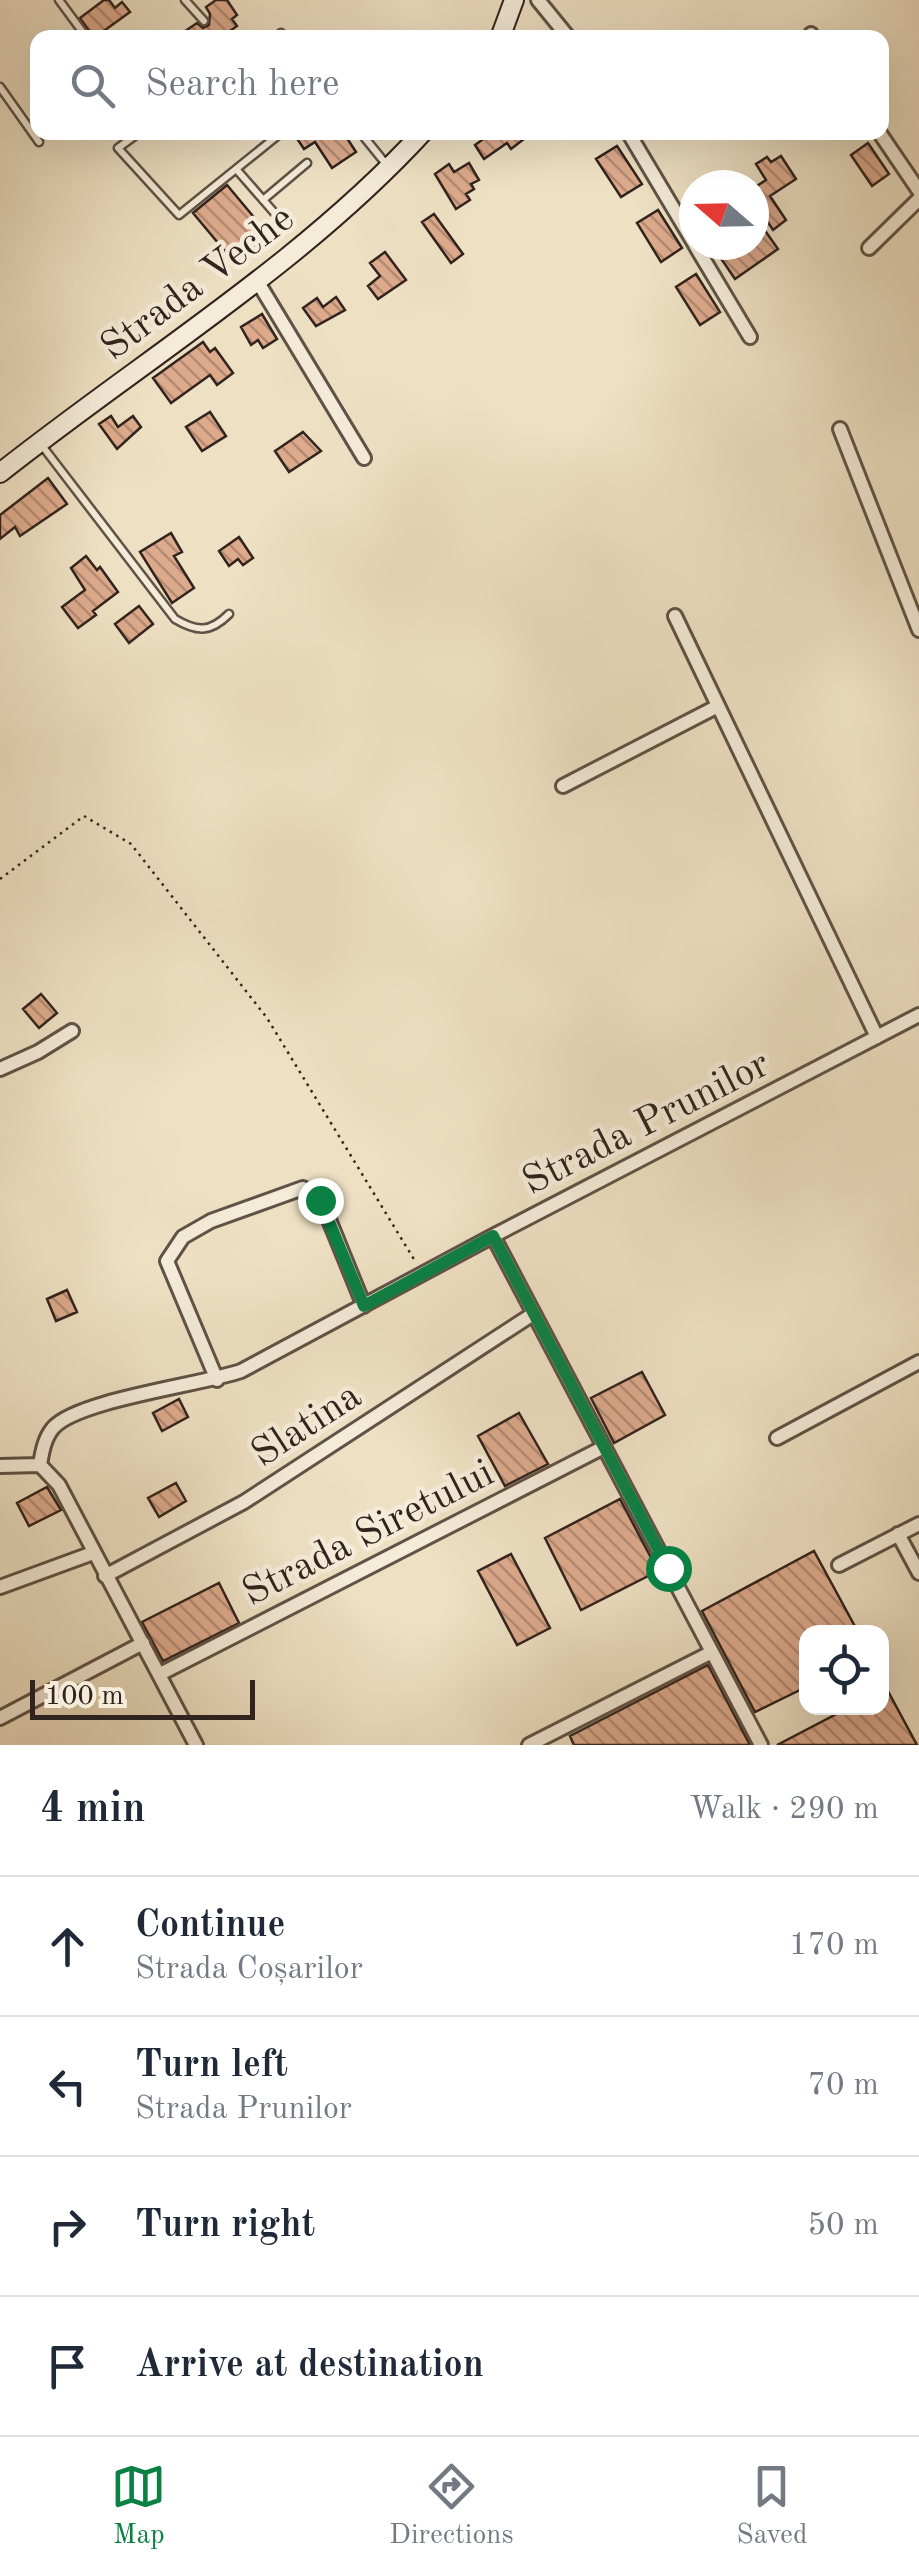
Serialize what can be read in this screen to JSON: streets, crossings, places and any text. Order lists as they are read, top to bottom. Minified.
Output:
{"streets":{"street":["Strada Veche","Strada Prunilor","Slatina","Strada Siretului"]},"scale_bar":"100 m","north":"left","page":{"search":"Search here","scale":"100 m","heading":["4 min","Walk · 290 m"],"list":[["Continue","Strada Coșarilor","170 m"],["Turn left","Strada Prunilor","70 m"],["Turn right","50 m"],"Arrive at destination"],"nav":["Map","Directions","Saved"]}}
